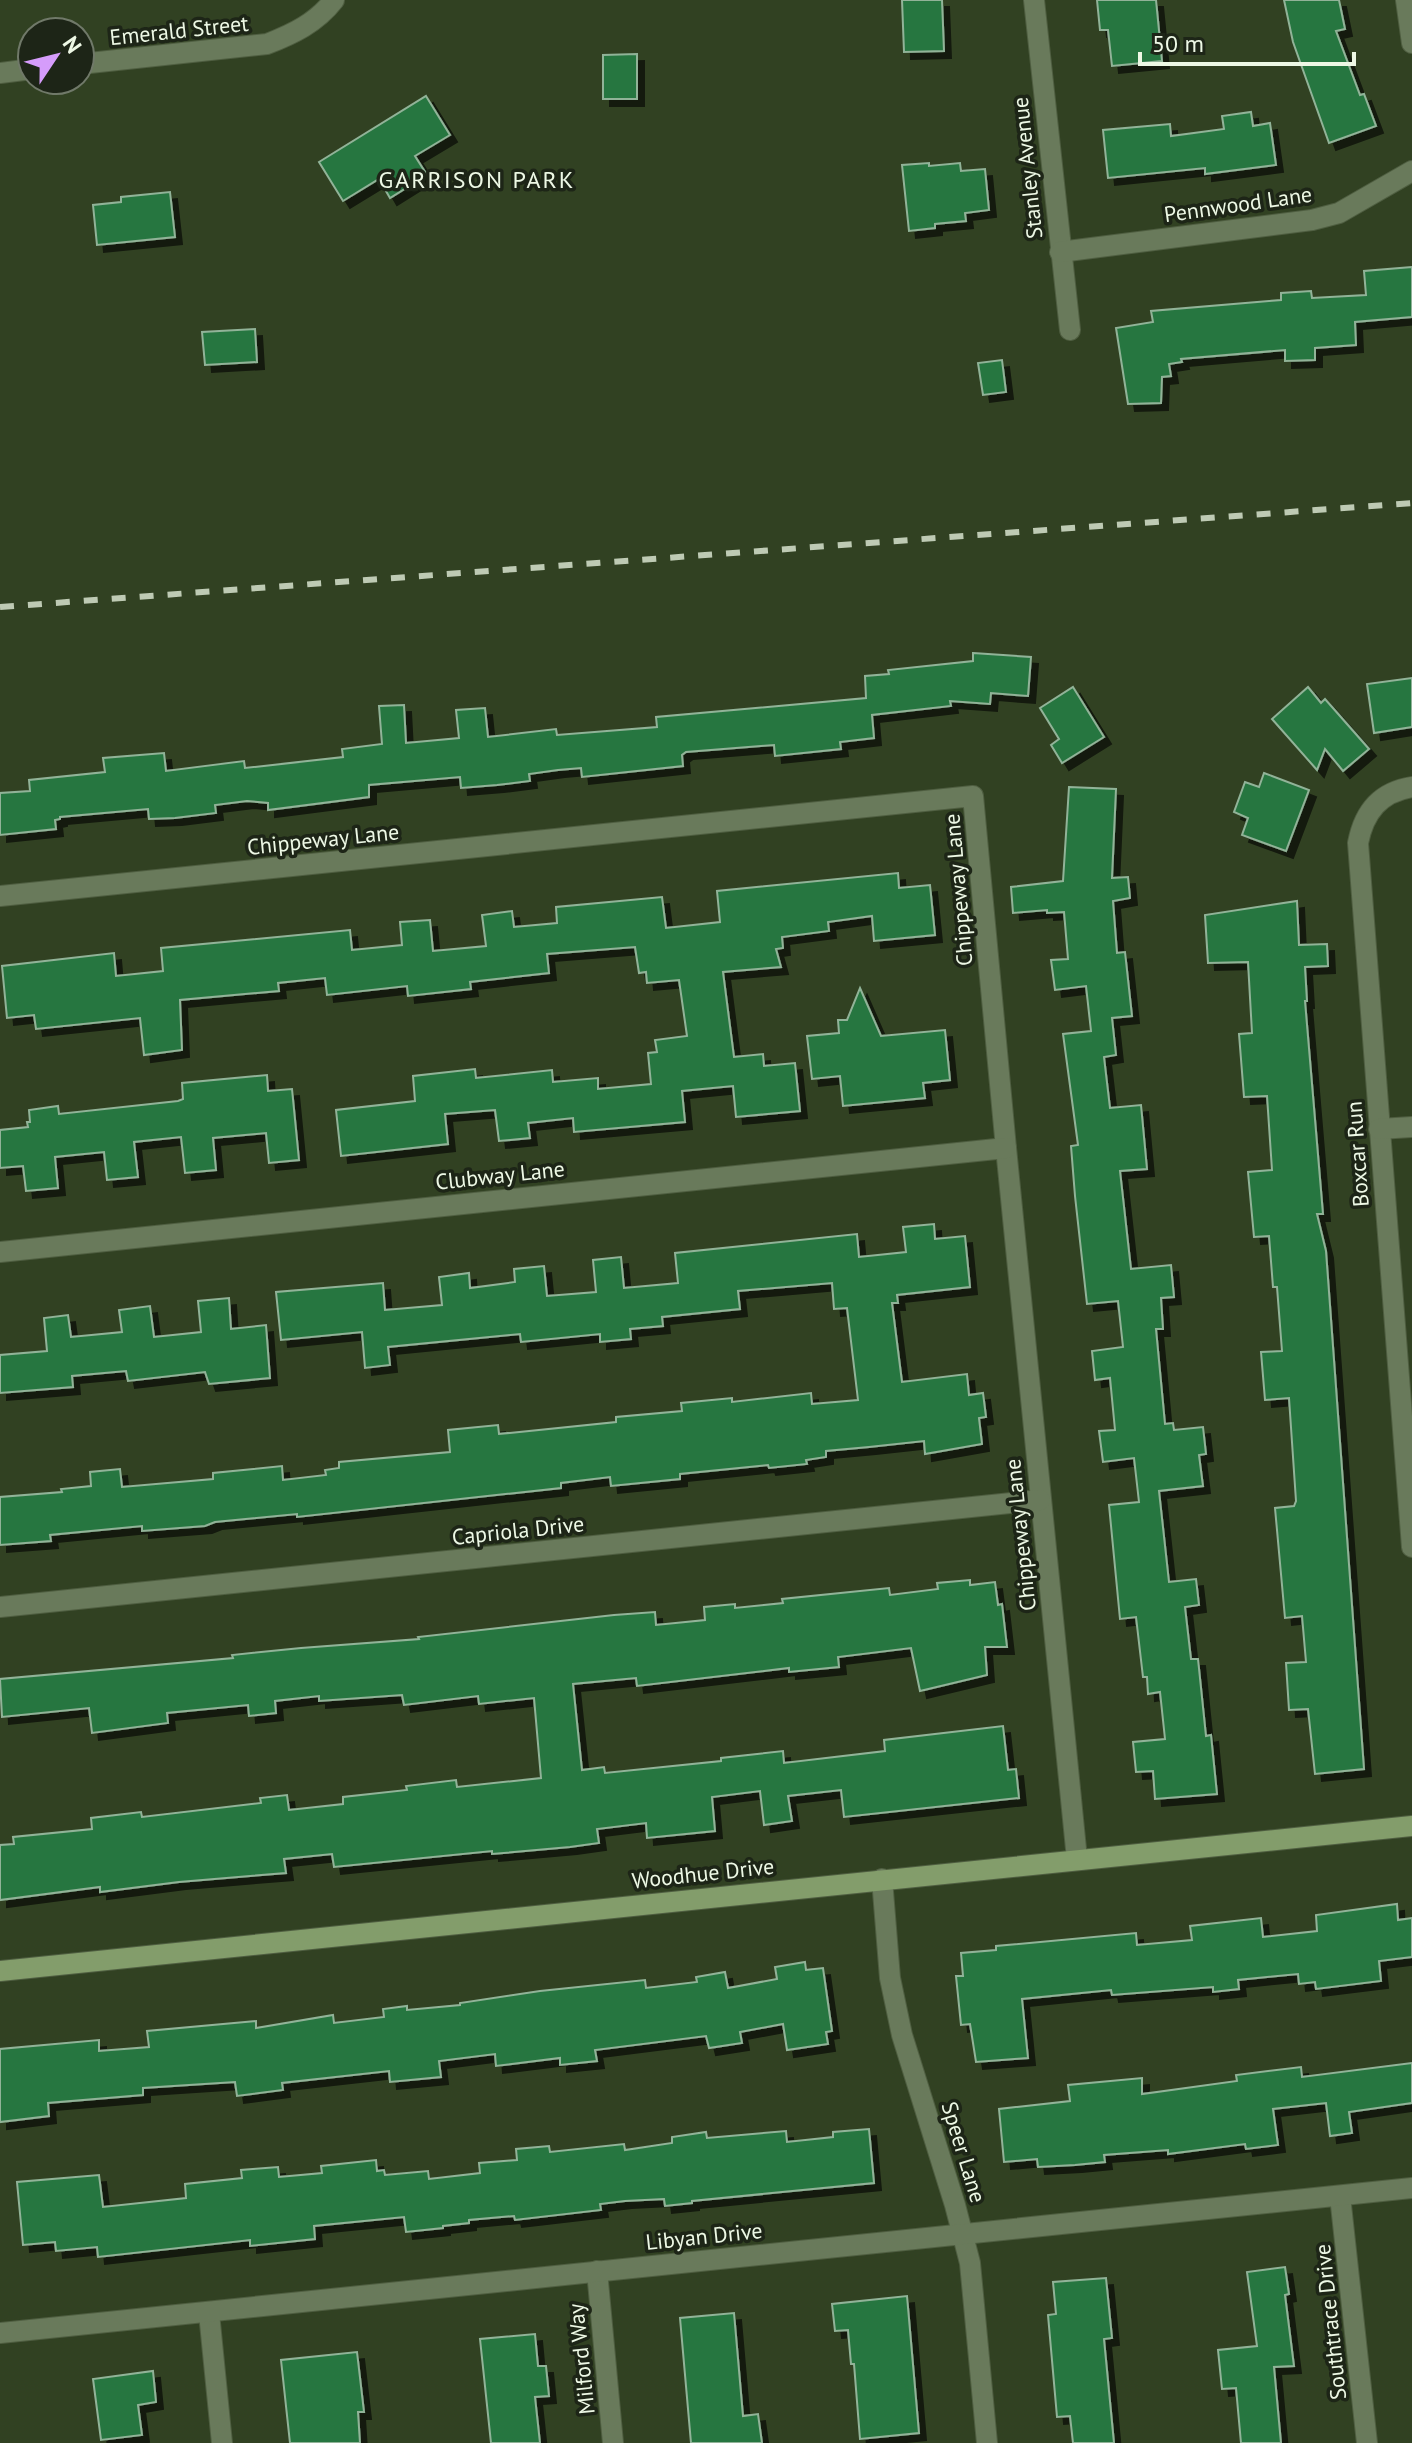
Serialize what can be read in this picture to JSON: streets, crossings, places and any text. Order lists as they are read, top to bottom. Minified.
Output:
{"streets":{"street":["Emerald Street","Stanley Avenue","Pennwood Lane","Chippeway Lane","Boxcar Run","Clubway Lane","Capriola Drive","Woodhue Drive","Speer Lane","Libyan Drive","Southtrace Drive","Milford Way"]},"crossings":[["Stanley Avenue","Pennwood Lane"],["Chippeway Lane","Clubway Lane"],["Chippeway Lane","Capriola Drive"],["Chippeway Lane","Woodhue Drive"],["Woodhue Drive","Speer Lane"],["Speer Lane","Libyan Drive"],["Libyan Drive","Southtrace Drive"],["Libyan Drive","Milford Way"]],"districts":["GARRISON PARK"],"scale_bar":"50 m","north":"top right"}
